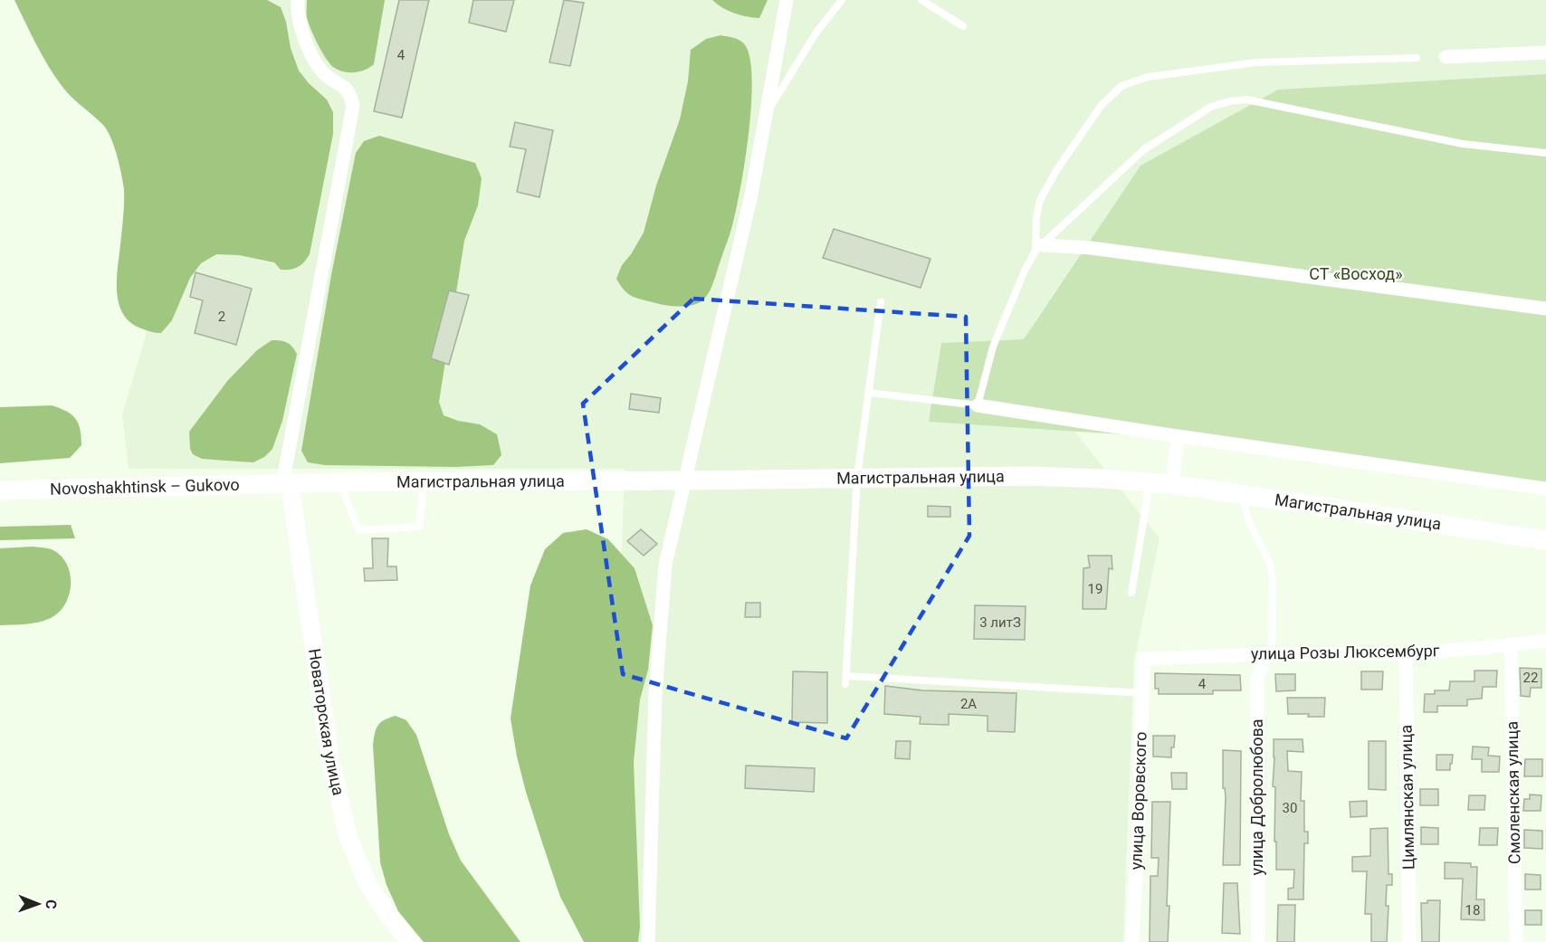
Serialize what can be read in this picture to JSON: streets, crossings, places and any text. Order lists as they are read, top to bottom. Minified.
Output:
{"streets":{"main road":["Магистральная улица","Novoshakhtinsk – Gukovo"],"street":["улица Розы Люксембург","Новаторская улица","Смоленская улица","улица Добролюбова","Цимлянская улица","улица Воровского"]},"crossings":[["Магистральная улица","Novoshakhtinsk – Gukovo"],["Магистральная улица","Новаторская улица"],["Novoshakhtinsk – Gukovo","Новаторская улица"],["улица Розы Люксембург","Смоленская улица"],["улица Розы Люксембург","улица Добролюбова"],["улица Розы Люксембург","Цимлянская улица"],["улица Розы Люксембург","улица Воровского"]],"parks":["СТ «Восход»"],"house_numbers":["4","2","19","3 литЗ","22","4","2А","30","18"],"north":"right"}
